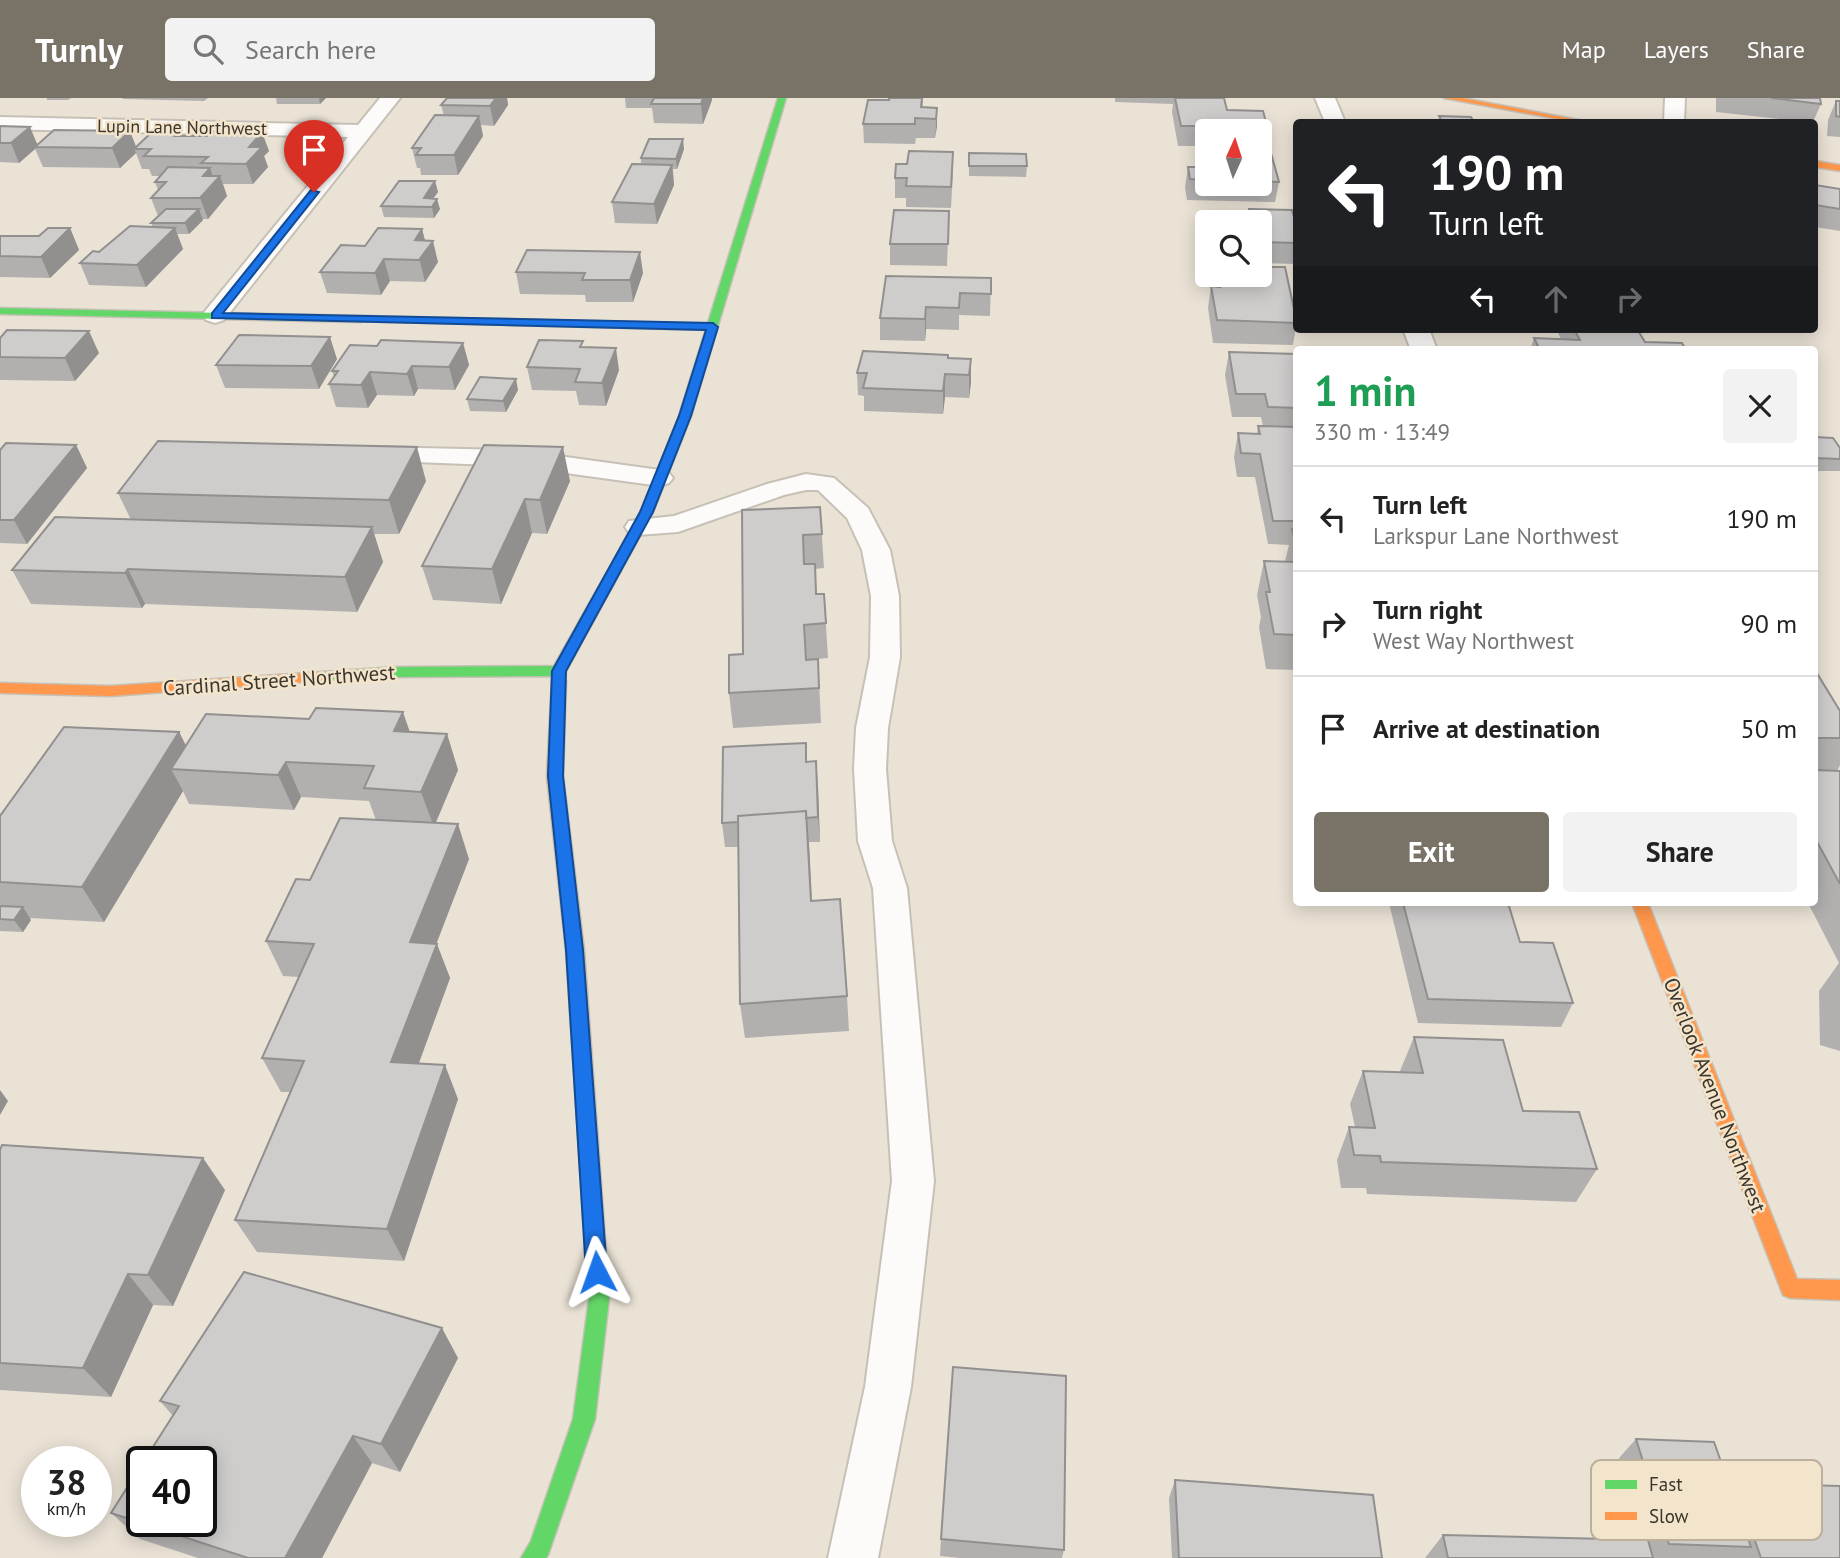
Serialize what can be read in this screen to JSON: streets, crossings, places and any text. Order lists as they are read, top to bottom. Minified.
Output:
{"streets":{"street":["Lupin Lane Northwest","Cardinal Street Northwest","Overlook Avenue Northwest"]},"legend":["Fast","Slow"],"north":"top","page":{"header":"Turnly","search":"Search here","nav":["Map","Layers","Share"],"turn":["190 m","Turn left"],"heading":["1 min","330 m · 13:49"],"list":[{"name":"Turn left","note":"Larkspur Lane Northwest","value":"190 m"},{"name":"Turn right","note":"West Way Northwest","value":"90 m"},{"name":"Arrive at destination","value":"50 m"}],"buttons":["Exit","Share"],"speed":"38 km/h","limit":"40"}}
